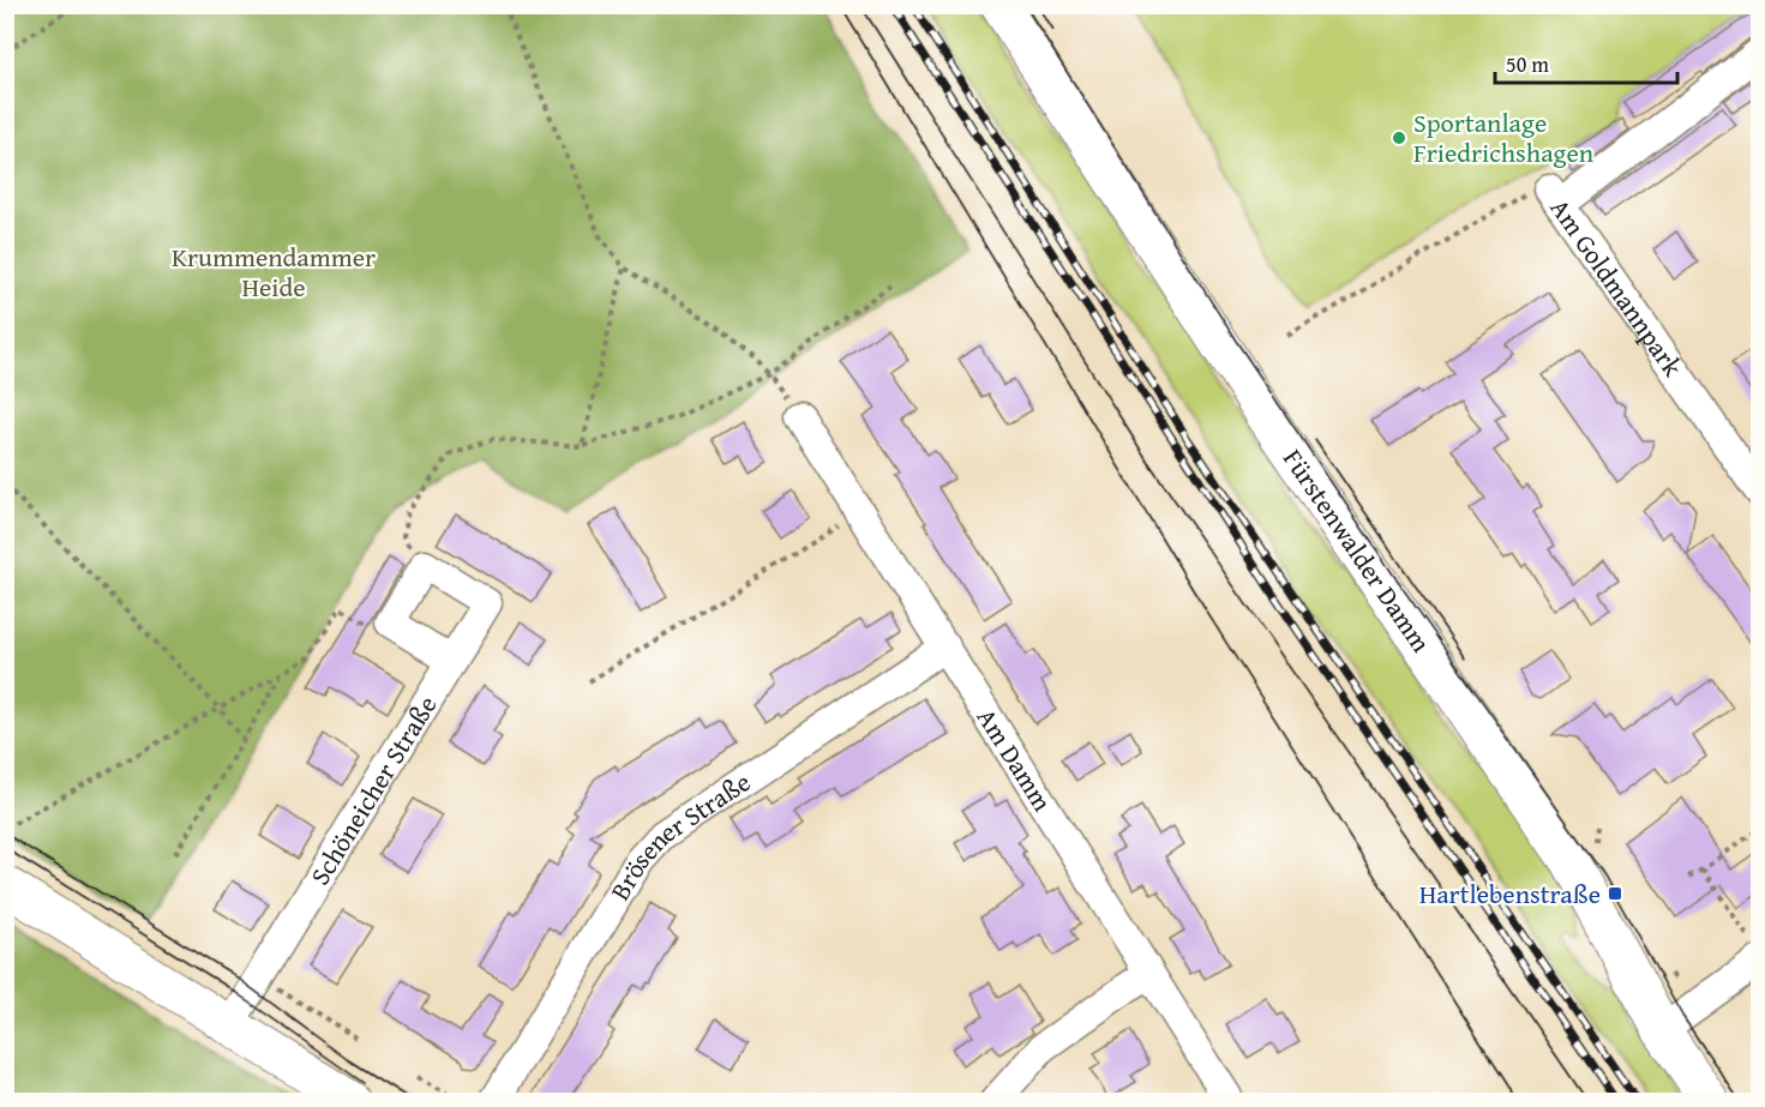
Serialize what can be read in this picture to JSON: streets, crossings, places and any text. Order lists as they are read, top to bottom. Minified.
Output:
{"streets":{"main road":["Fürstenwalder Damm"],"street":["Am Goldmannpark","Am Damm","Schöneicher Straße","Brösener Straße"]},"crossings":[["Am Damm","Brösener Straße"]],"parks":["Krummendammer Heide"],"places":{"other":["Sportanlage Friedrichshagen"],"transit":["Hartlebenstraße"]},"scale_bar":"50 m"}
